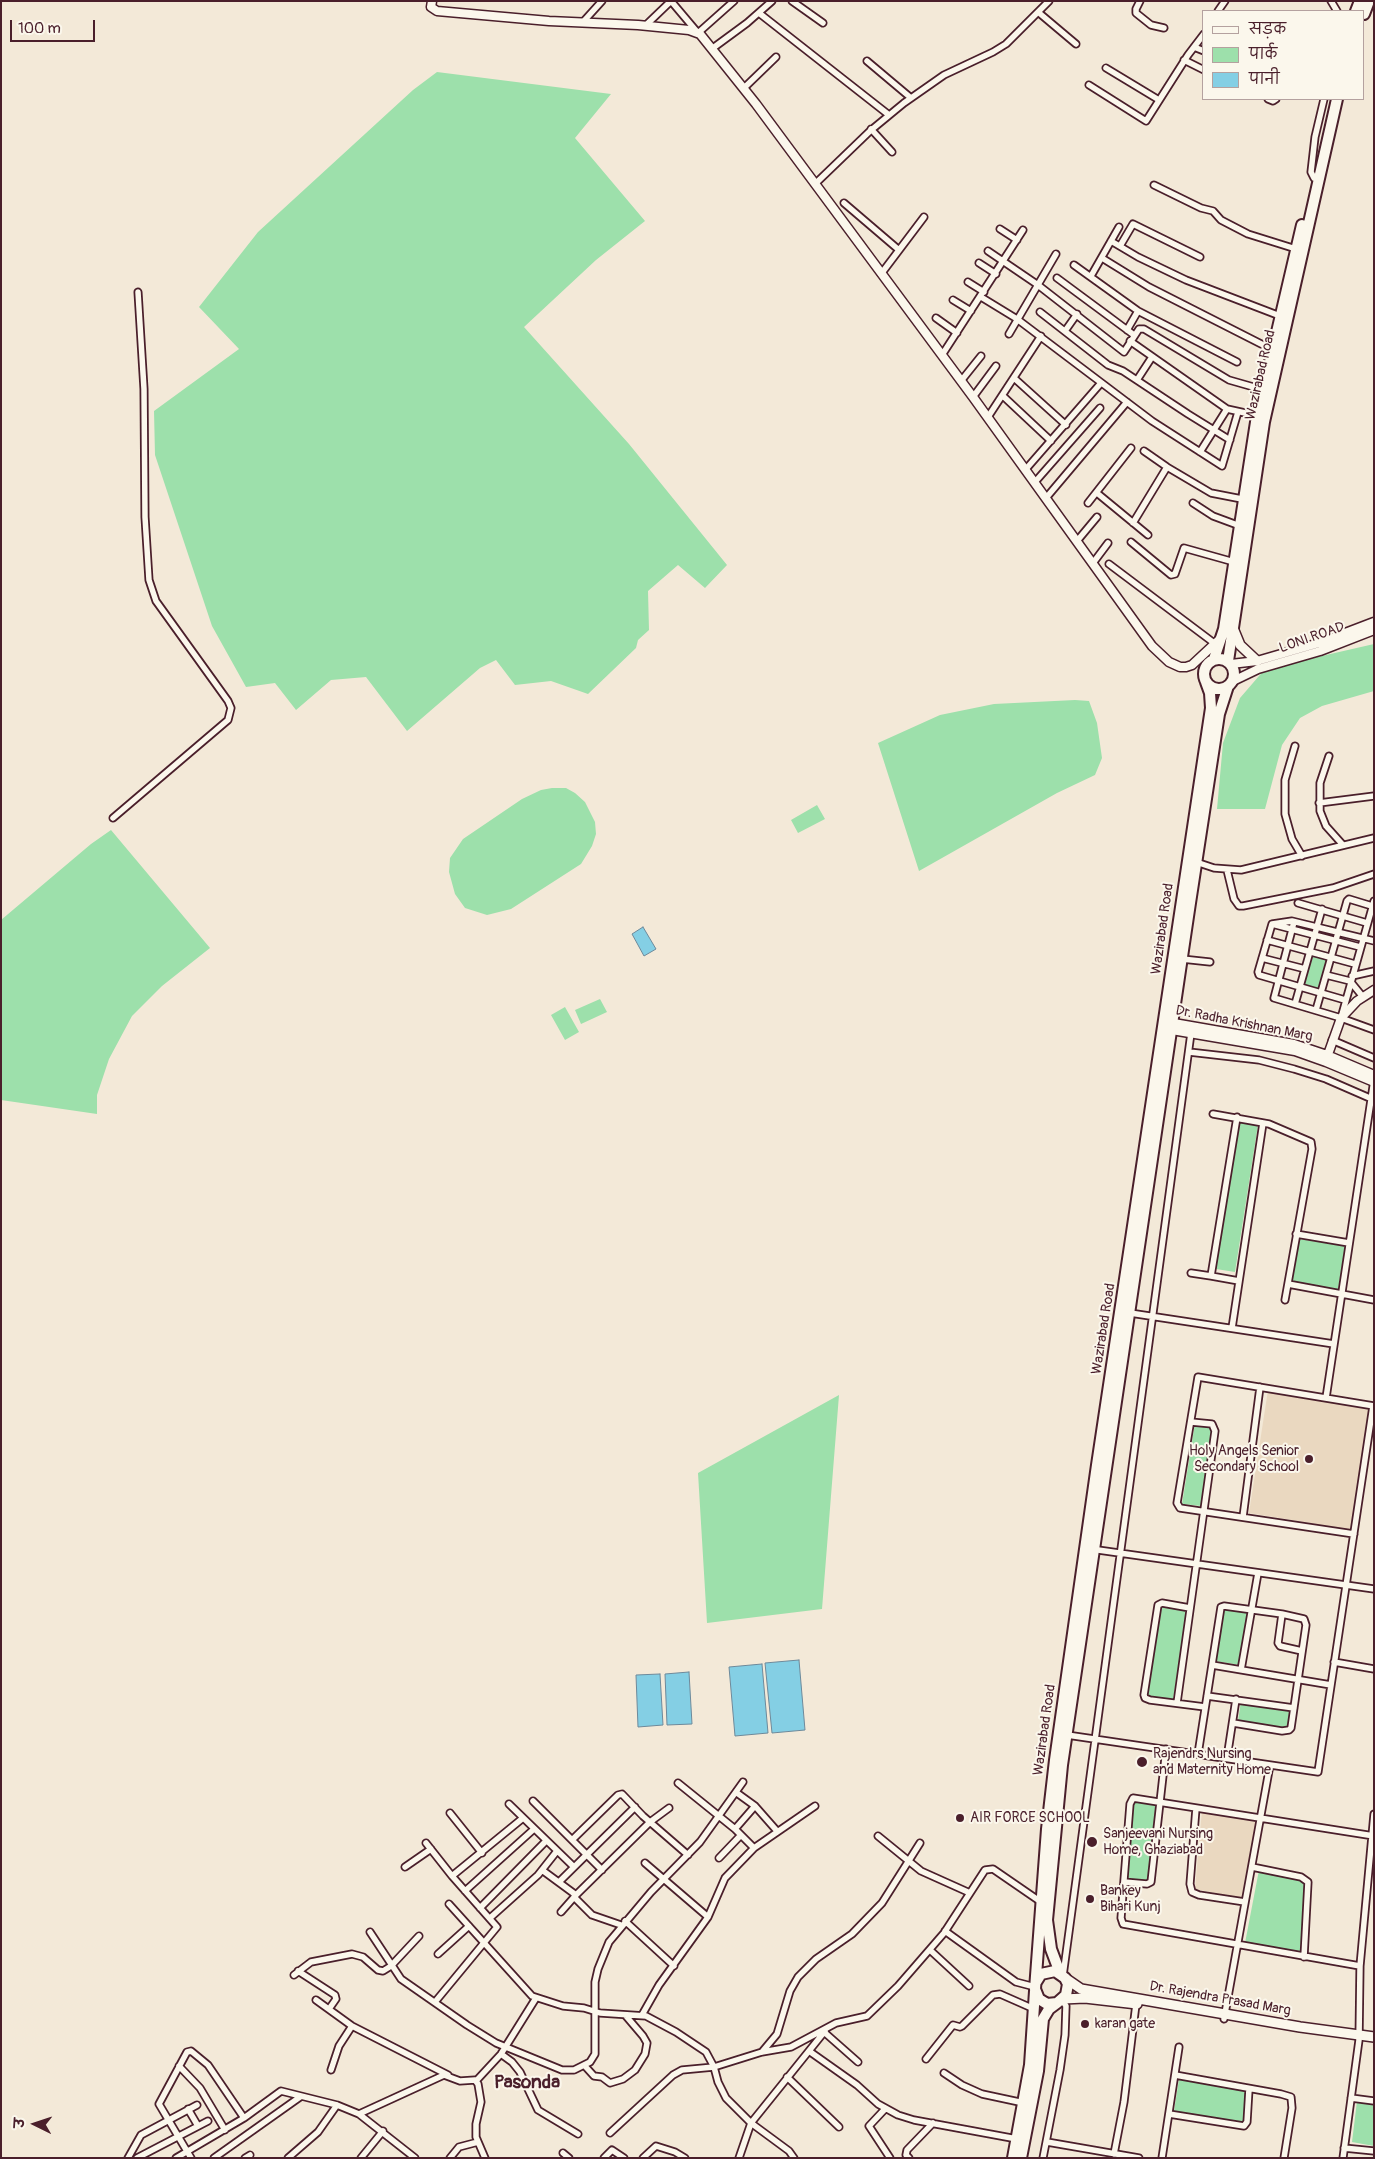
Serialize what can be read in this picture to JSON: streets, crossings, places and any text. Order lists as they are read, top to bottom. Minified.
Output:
{"streets":{"highway":["Wazirabad Road"],"main road":["Dr. Rajendra Prasad Marg"],"street":["LONI ROAD","Dr. Radha Krishnan Marg"]},"crossings":[["Wazirabad Road","Dr. Radha Krishnan Marg"],["Wazirabad Road","Dr. Rajendra Prasad Marg"]],"districts":["Pasonda"],"places":["Holy Angels Senior Secondary School","Rajendrs Nursing and Maternity Home","AIR FORCE SCHOOL","Sanjeevani Nursing Home, Ghaziabad","Bankey Bihari Kunj","karan gate"],"legend":["सड़क","पार्क","पानी"],"scale_bar":"100 m","north":"left"}
